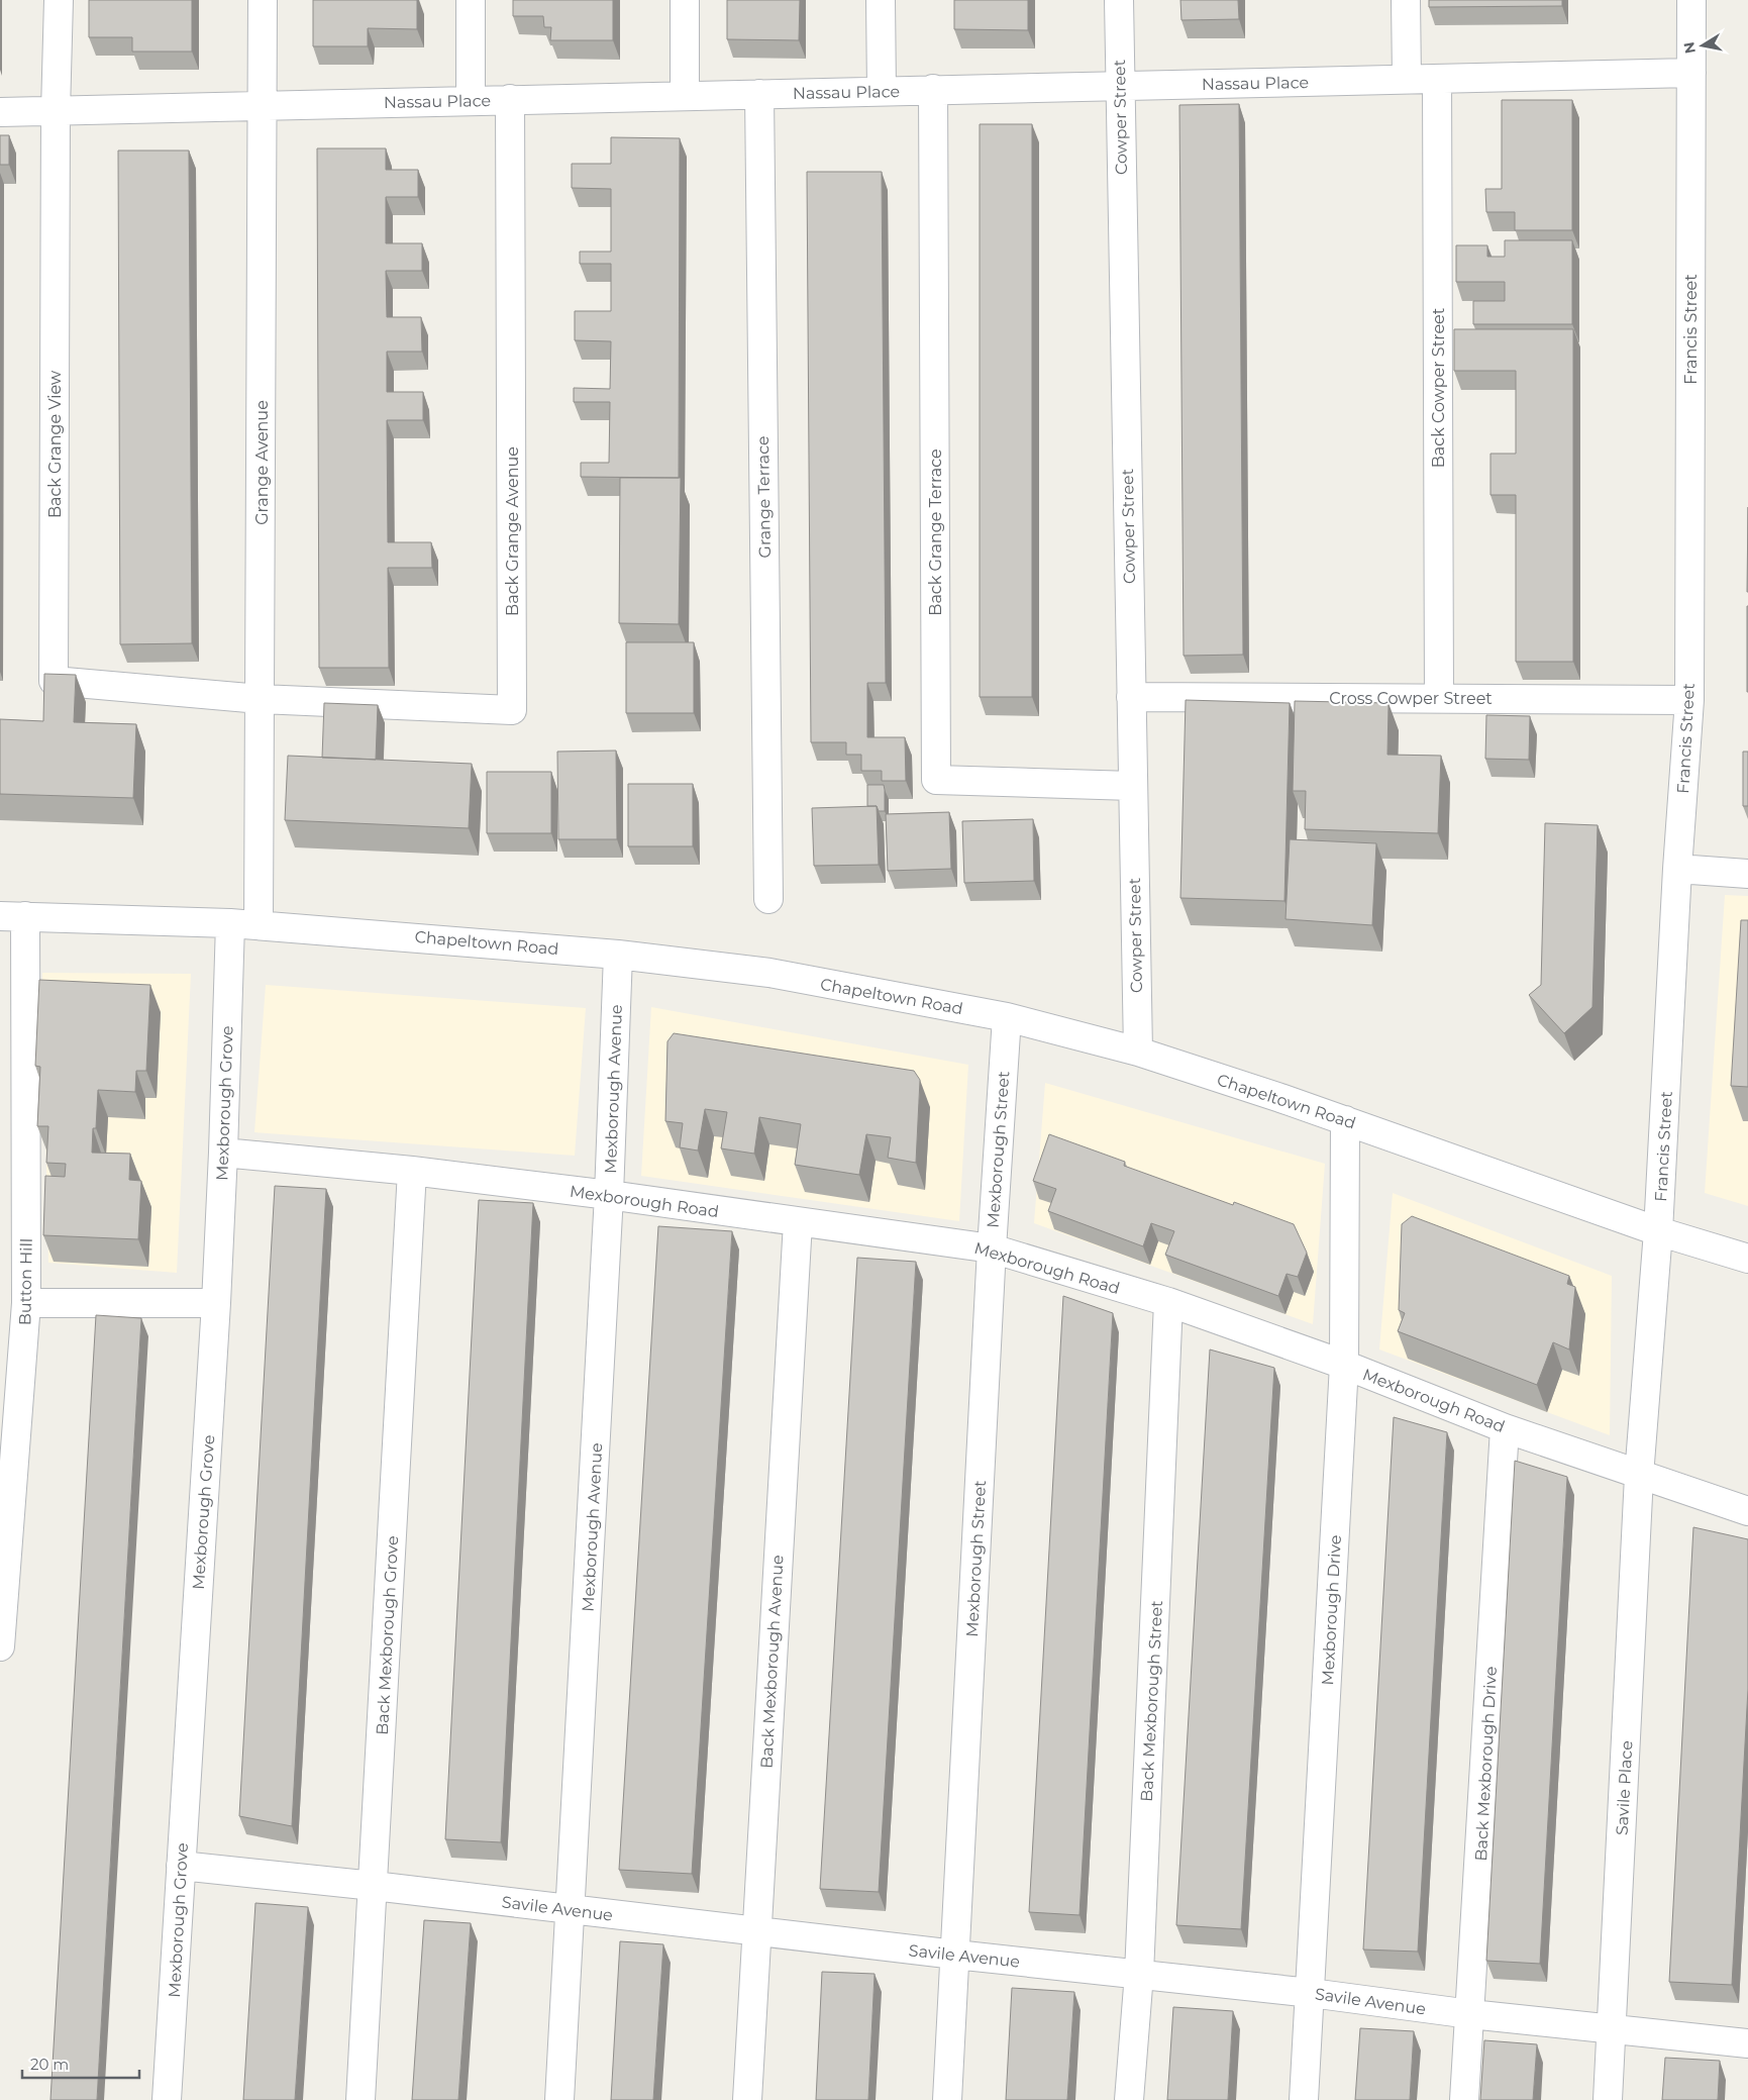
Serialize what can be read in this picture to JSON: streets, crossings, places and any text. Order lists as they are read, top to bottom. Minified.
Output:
{"streets":{"street":["Nassau Place","Cowper Street","Francis Street","Back Cowper Street","Back Grange View","Grange Avenue","Grange Terrace","Back Grange Avenue","Back Grange Terrace","Cross Cowper Street","Chapeltown Road","Mexborough Avenue","Mexborough Grove","Mexborough Street","Mexborough Road","Button Hill","Mexborough Drive","Back Mexborough Grove","Back Mexborough Avenue","Back Mexborough Street","Back Mexborough Drive","Savile Place","Savile Avenue"]},"crossings":[["Nassau Place","Cowper Street"],["Nassau Place","Francis Street"],["Nassau Place","Back Cowper Street"],["Nassau Place","Back Grange View"],["Nassau Place","Grange Avenue"],["Nassau Place","Grange Terrace"],["Nassau Place","Back Grange Avenue"],["Nassau Place","Back Grange Terrace"],["Cowper Street","Back Grange Terrace"],["Cowper Street","Cross Cowper Street"],["Cowper Street","Chapeltown Road"],["Francis Street","Cross Cowper Street"],["Francis Street","Chapeltown Road"],["Francis Street","Mexborough Road"],["Francis Street","Savile Place"],["Back Cowper Street","Cross Cowper Street"],["Back Grange View","Grange Avenue"],["Back Grange View","Back Grange Avenue"],["Grange Avenue","Back Grange Avenue"],["Grange Avenue","Chapeltown Road"],["Chapeltown Road","Mexborough Avenue"],["Chapeltown Road","Mexborough Grove"],["Chapeltown Road","Mexborough Street"],["Chapeltown Road","Button Hill"],["Chapeltown Road","Mexborough Drive"],["Mexborough Avenue","Mexborough Road"],["Mexborough Avenue","Savile Avenue"],["Mexborough Grove","Mexborough Road"],["Mexborough Grove","Savile Avenue"],["Mexborough Street","Mexborough Road"],["Mexborough Street","Savile Avenue"],["Mexborough Road","Mexborough Drive"],["Mexborough Road","Back Mexborough Grove"],["Mexborough Road","Back Mexborough Avenue"],["Mexborough Road","Back Mexborough Street"],["Mexborough Road","Back Mexborough Drive"],["Mexborough Road","Savile Place"],["Mexborough Drive","Savile Avenue"],["Back Mexborough Grove","Savile Avenue"],["Back Mexborough Avenue","Savile Avenue"],["Back Mexborough Street","Savile Avenue"],["Back Mexborough Drive","Savile Avenue"],["Savile Place","Savile Avenue"]],"scale_bar":"20 m","north":"left"}
